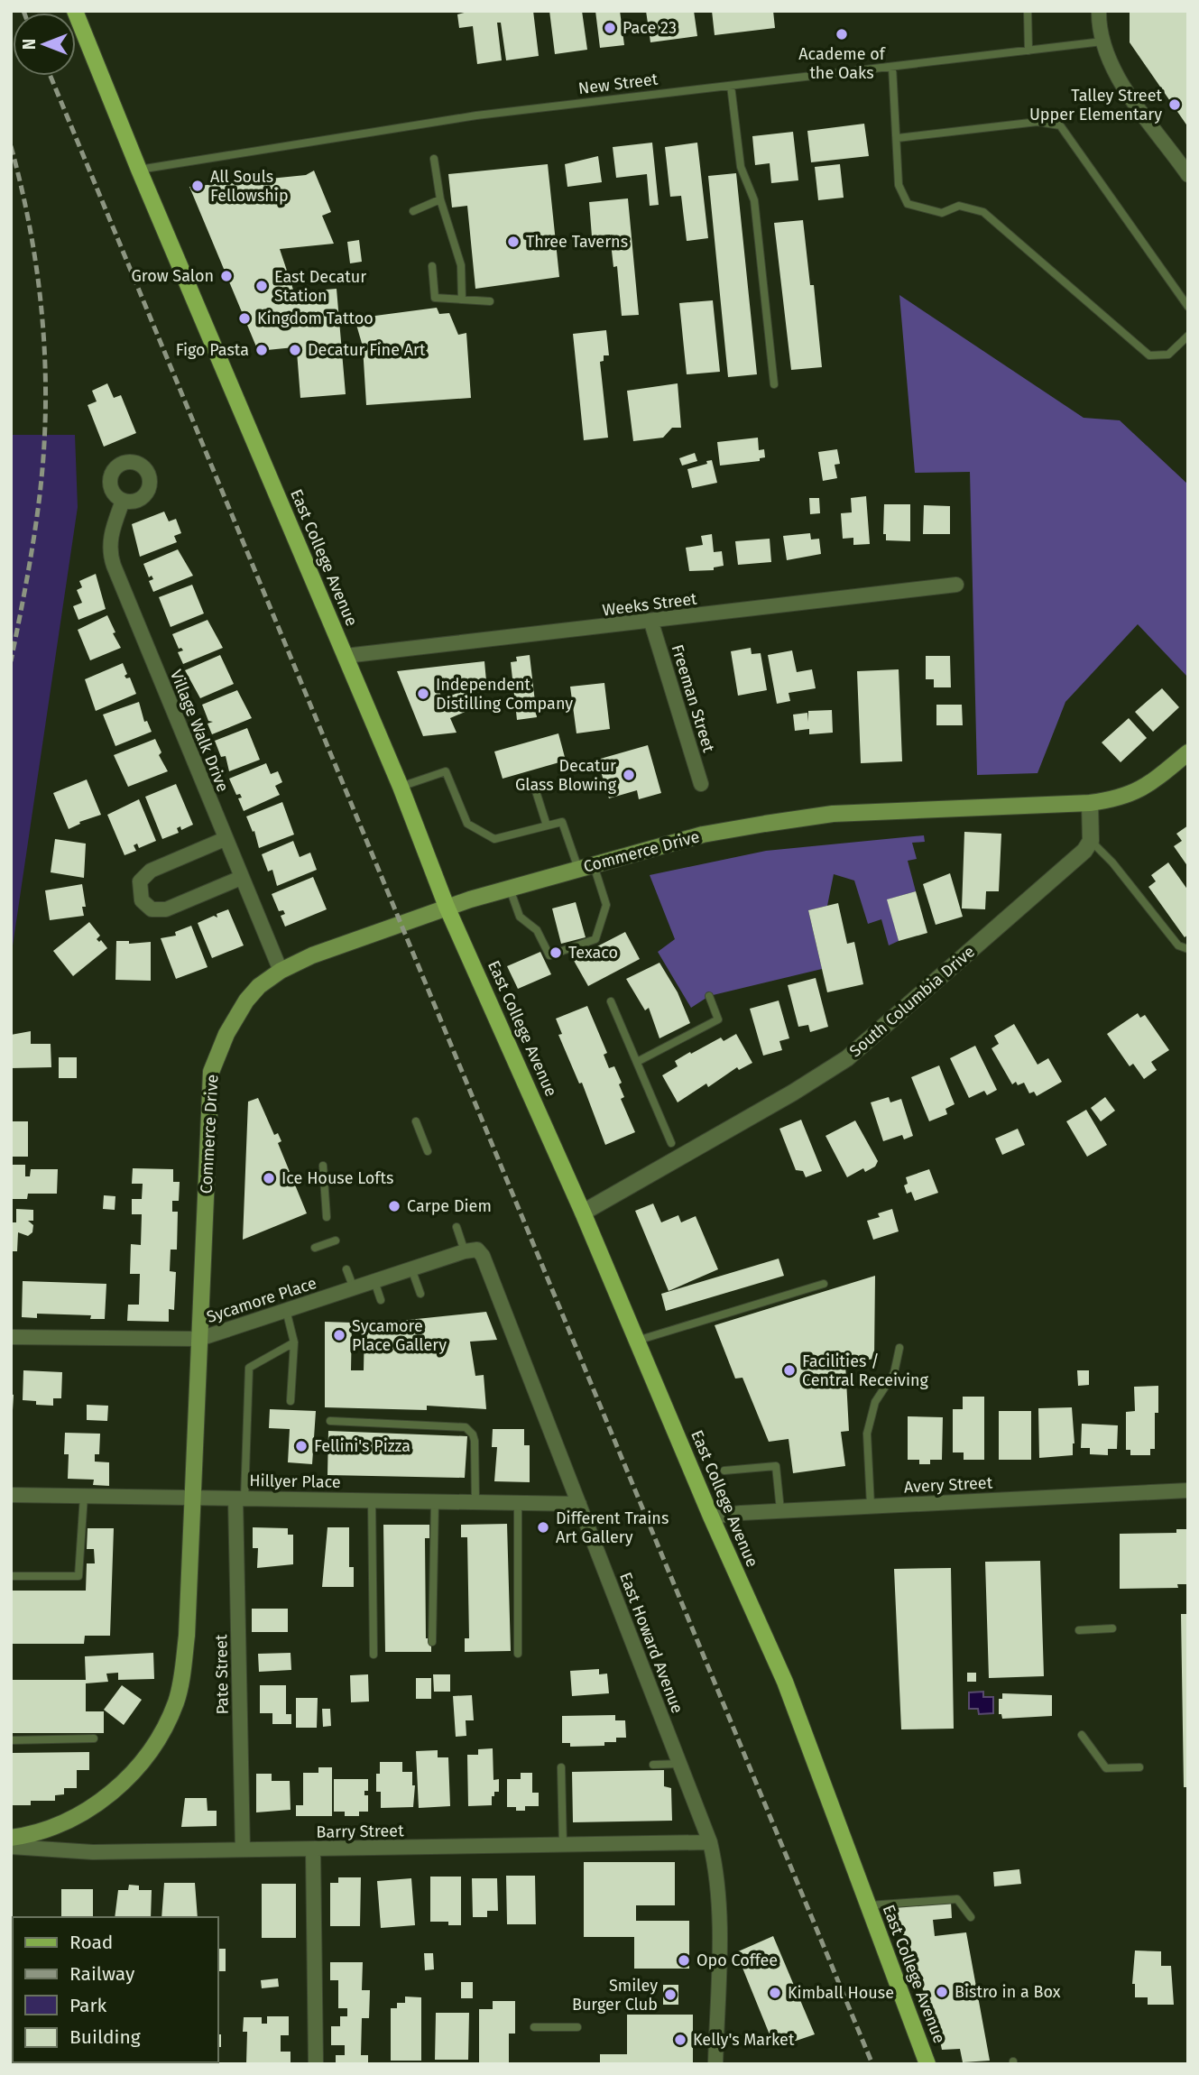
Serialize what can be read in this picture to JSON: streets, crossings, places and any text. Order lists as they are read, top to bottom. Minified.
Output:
{"streets":{"main road":["East College Avenue","Commerce Drive"],"street":["Weeks Street","Freeman Street","Village Walk Drive","South Columbia Drive","Sycamore Place","Hillyer Place","Avery Street","East Howard Avenue","Pate Street","Barry Street"],"lane":["New Street"]},"crossings":[["New Street","East College Avenue"],["East College Avenue","Weeks Street"],["East College Avenue","Commerce Drive"],["East College Avenue","South Columbia Drive"],["East College Avenue","Avery Street"],["Weeks Street","Freeman Street"],["Village Walk Drive","Commerce Drive"],["Commerce Drive","Sycamore Place"],["Commerce Drive","Hillyer Place"],["Sycamore Place","East Howard Avenue"],["Hillyer Place","East Howard Avenue"],["Hillyer Place","Pate Street"],["East Howard Avenue","Barry Street"],["Pate Street","Barry Street"]],"places":["Pace 23","Academe of the Oaks","Talley Street Upper Elementary","All Souls Fellowship","Three Taverns","Grow Salon","East Decatur Station","Kingdom Tattoo","Figo Pasta","Decatur Fine Art","Independent Distilling Company","Decatur Glass Blowing","Texaco","Ice House Lofts","Carpe Diem","Sycamore Place Gallery","Facilities / Central Receiving","Fellini's Pizza","Different Trains Art Gallery","Opo Coffee","Bistro in a Box","Kimball House","Smiley Burger Club","Kelly's Market"],"legend":["Road","Railway","Park","Building"],"north":"left"}
